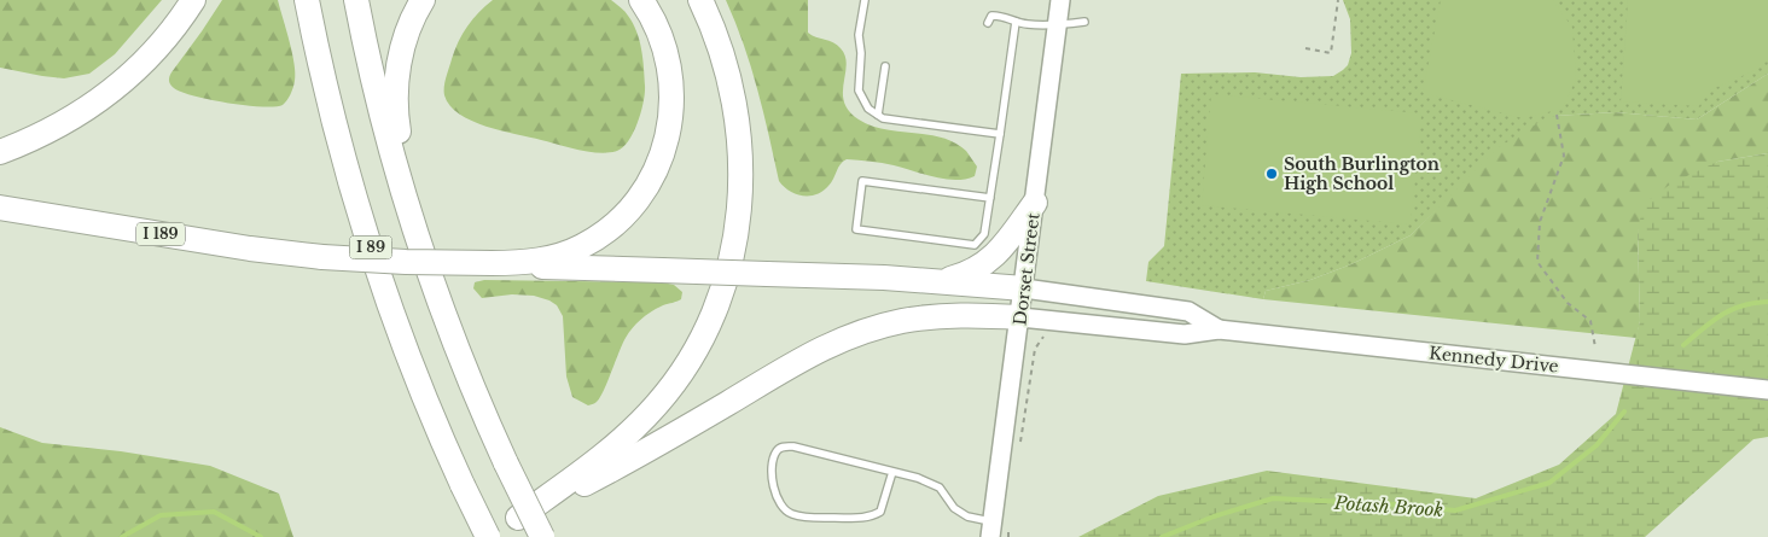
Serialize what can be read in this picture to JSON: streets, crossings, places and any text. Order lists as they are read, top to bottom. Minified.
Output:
{"streets":{"highway":["I 189","I 89"],"main road":["Dorset Street","Kennedy Drive"]},"crossings":[["Dorset Street","Kennedy Drive"]],"water":["Potash Brook"],"places":["South Burlington High School"]}
